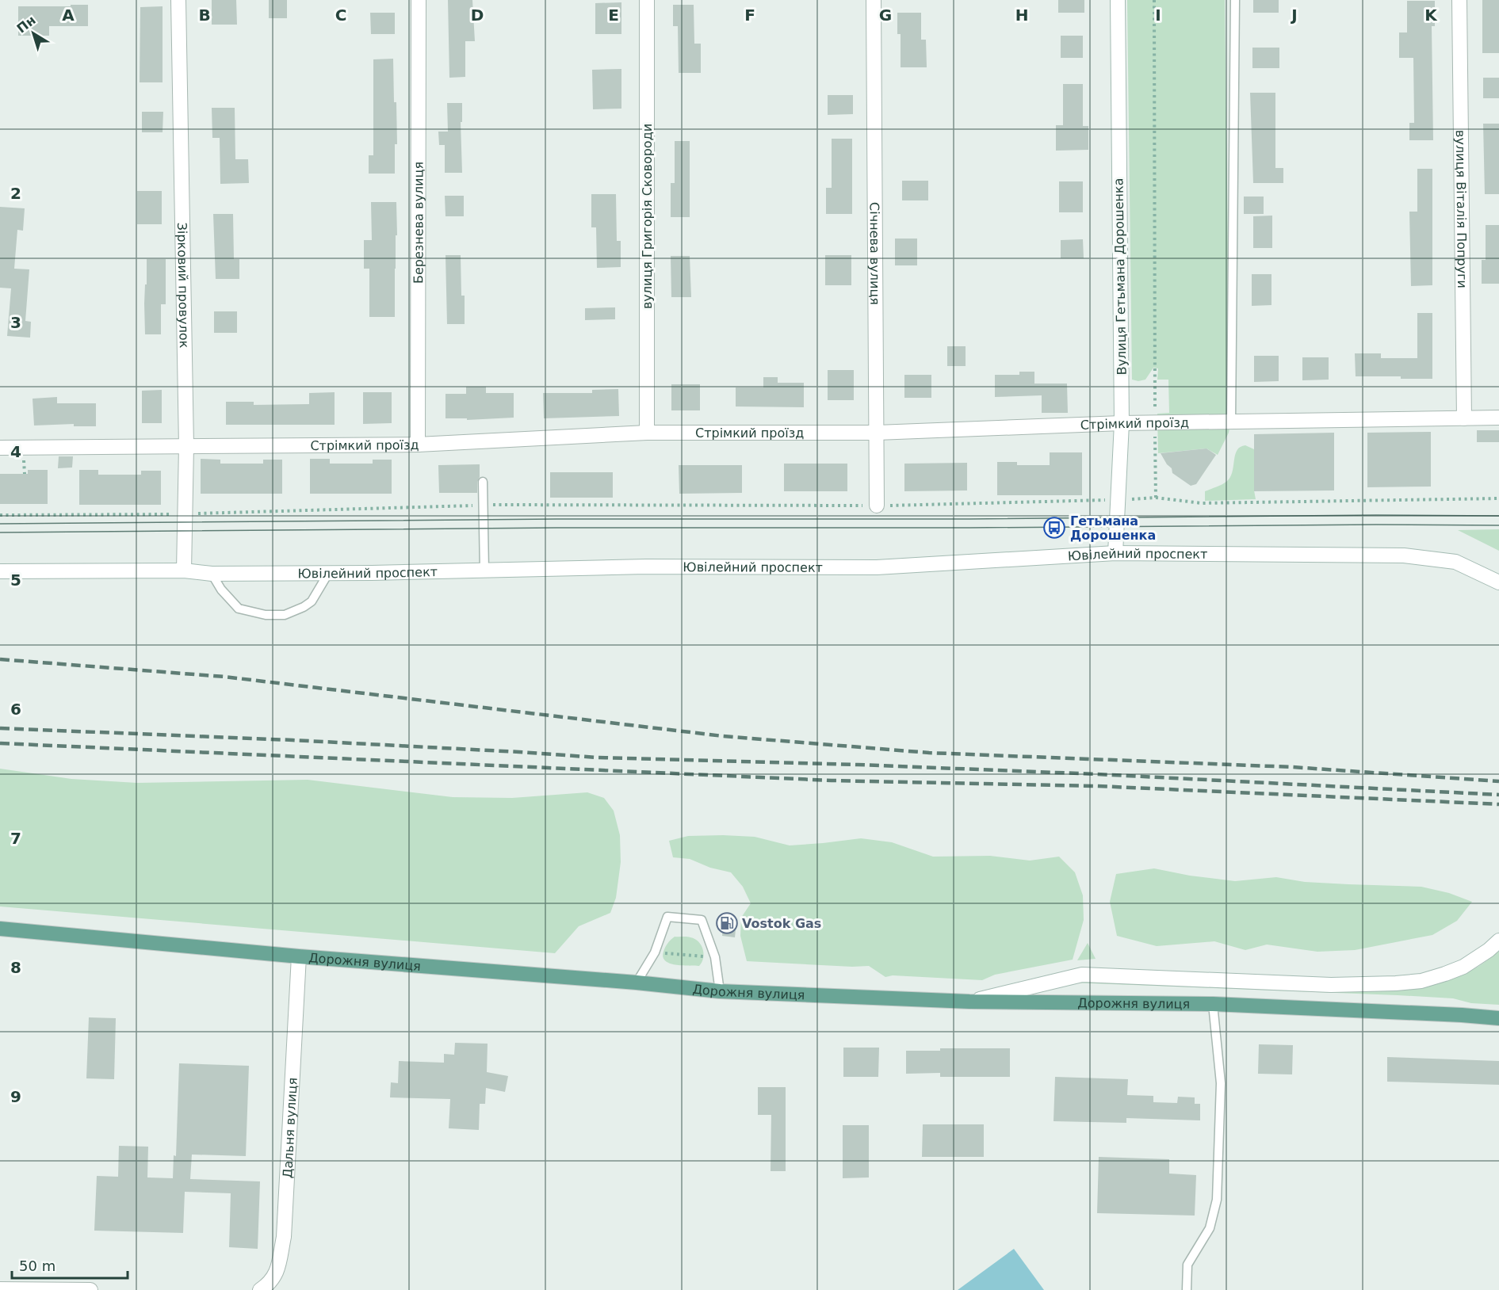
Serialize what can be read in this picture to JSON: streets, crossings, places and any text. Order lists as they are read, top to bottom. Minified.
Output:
{"streets":{"main road":["Дорожня вулиця"],"street":["вулиця Віталія Попруги","вулиця Григорія Сковороди","Березнева вулиця","Січнева вулиця","Вулиця Гетьмана Дорошенка","Зірковий провулок","Стрімкий проїзд","Ювілейний проспект","Дальня вулиця"]},"crossings":[["вулиця Віталія Попруги","Стрімкий проїзд"],["вулиця Григорія Сковороди","Стрімкий проїзд"],["Березнева вулиця","Стрімкий проїзд"],["Січнева вулиця","Стрімкий проїзд"],["Вулиця Гетьмана Дорошенка","Стрімкий проїзд"],["Вулиця Гетьмана Дорошенка","Ювілейний проспект"],["Зірковий провулок","Стрімкий проїзд"],["Зірковий провулок","Ювілейний проспект"],["Дорожня вулиця","Дальня вулиця"]],"places":{"bus stop":["Гетьмана Дорошенка"],"fuel station":["Vostok Gas"]},"scale_bar":"50 m","north":"top left","grid":{"columns":["A","B","C","D","E","F","G","H","I","J","K"],"rows":["2","3","4","5","6","7","8","9"]}}
